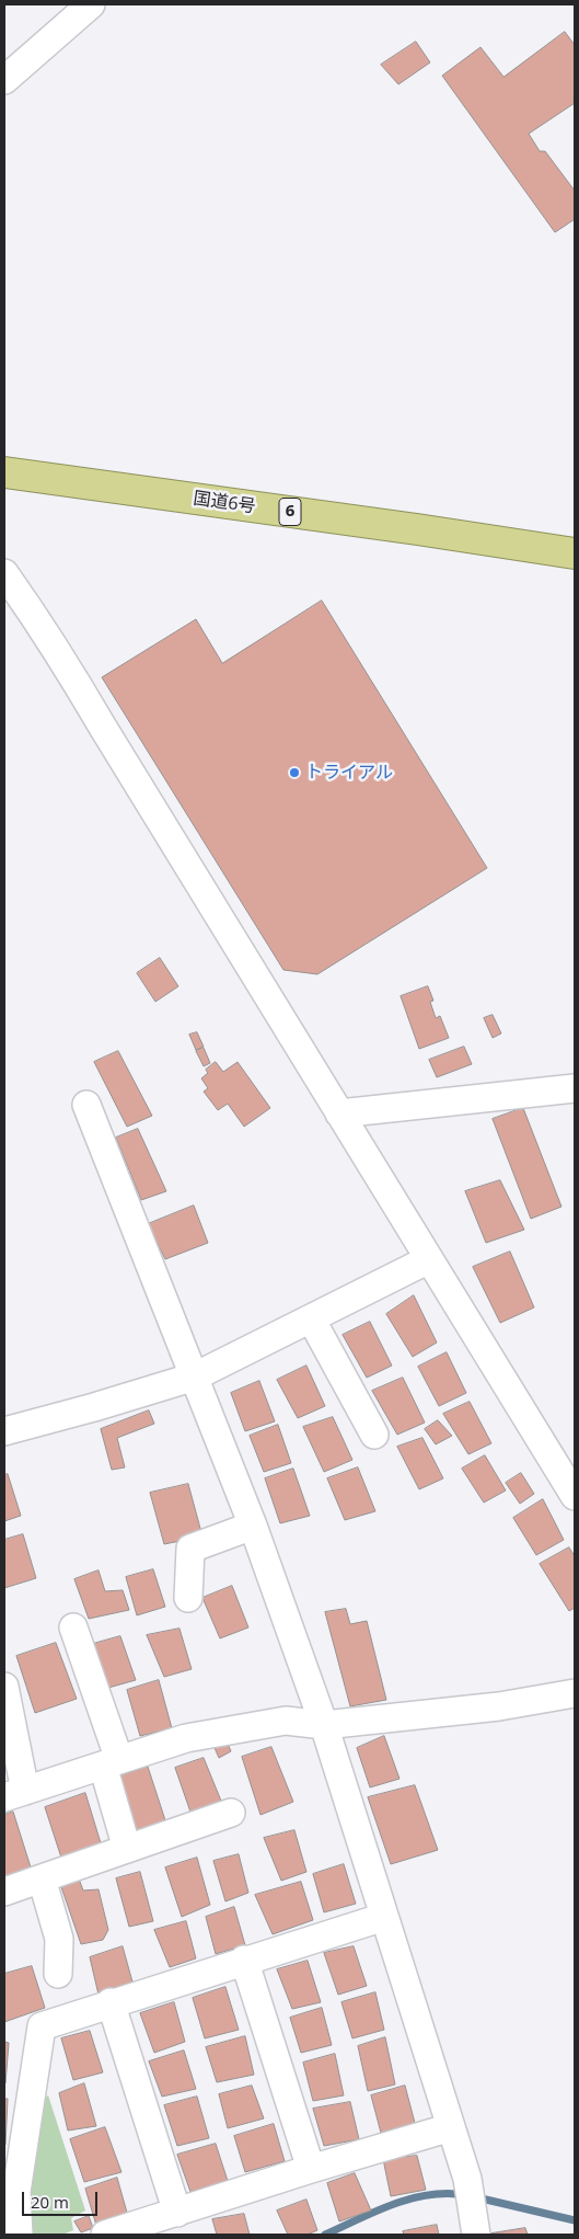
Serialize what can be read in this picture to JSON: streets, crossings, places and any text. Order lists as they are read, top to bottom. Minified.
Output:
{"streets":{"highway":["国道6号","6"]},"places":["トライアル"],"scale_bar":"20 m"}
